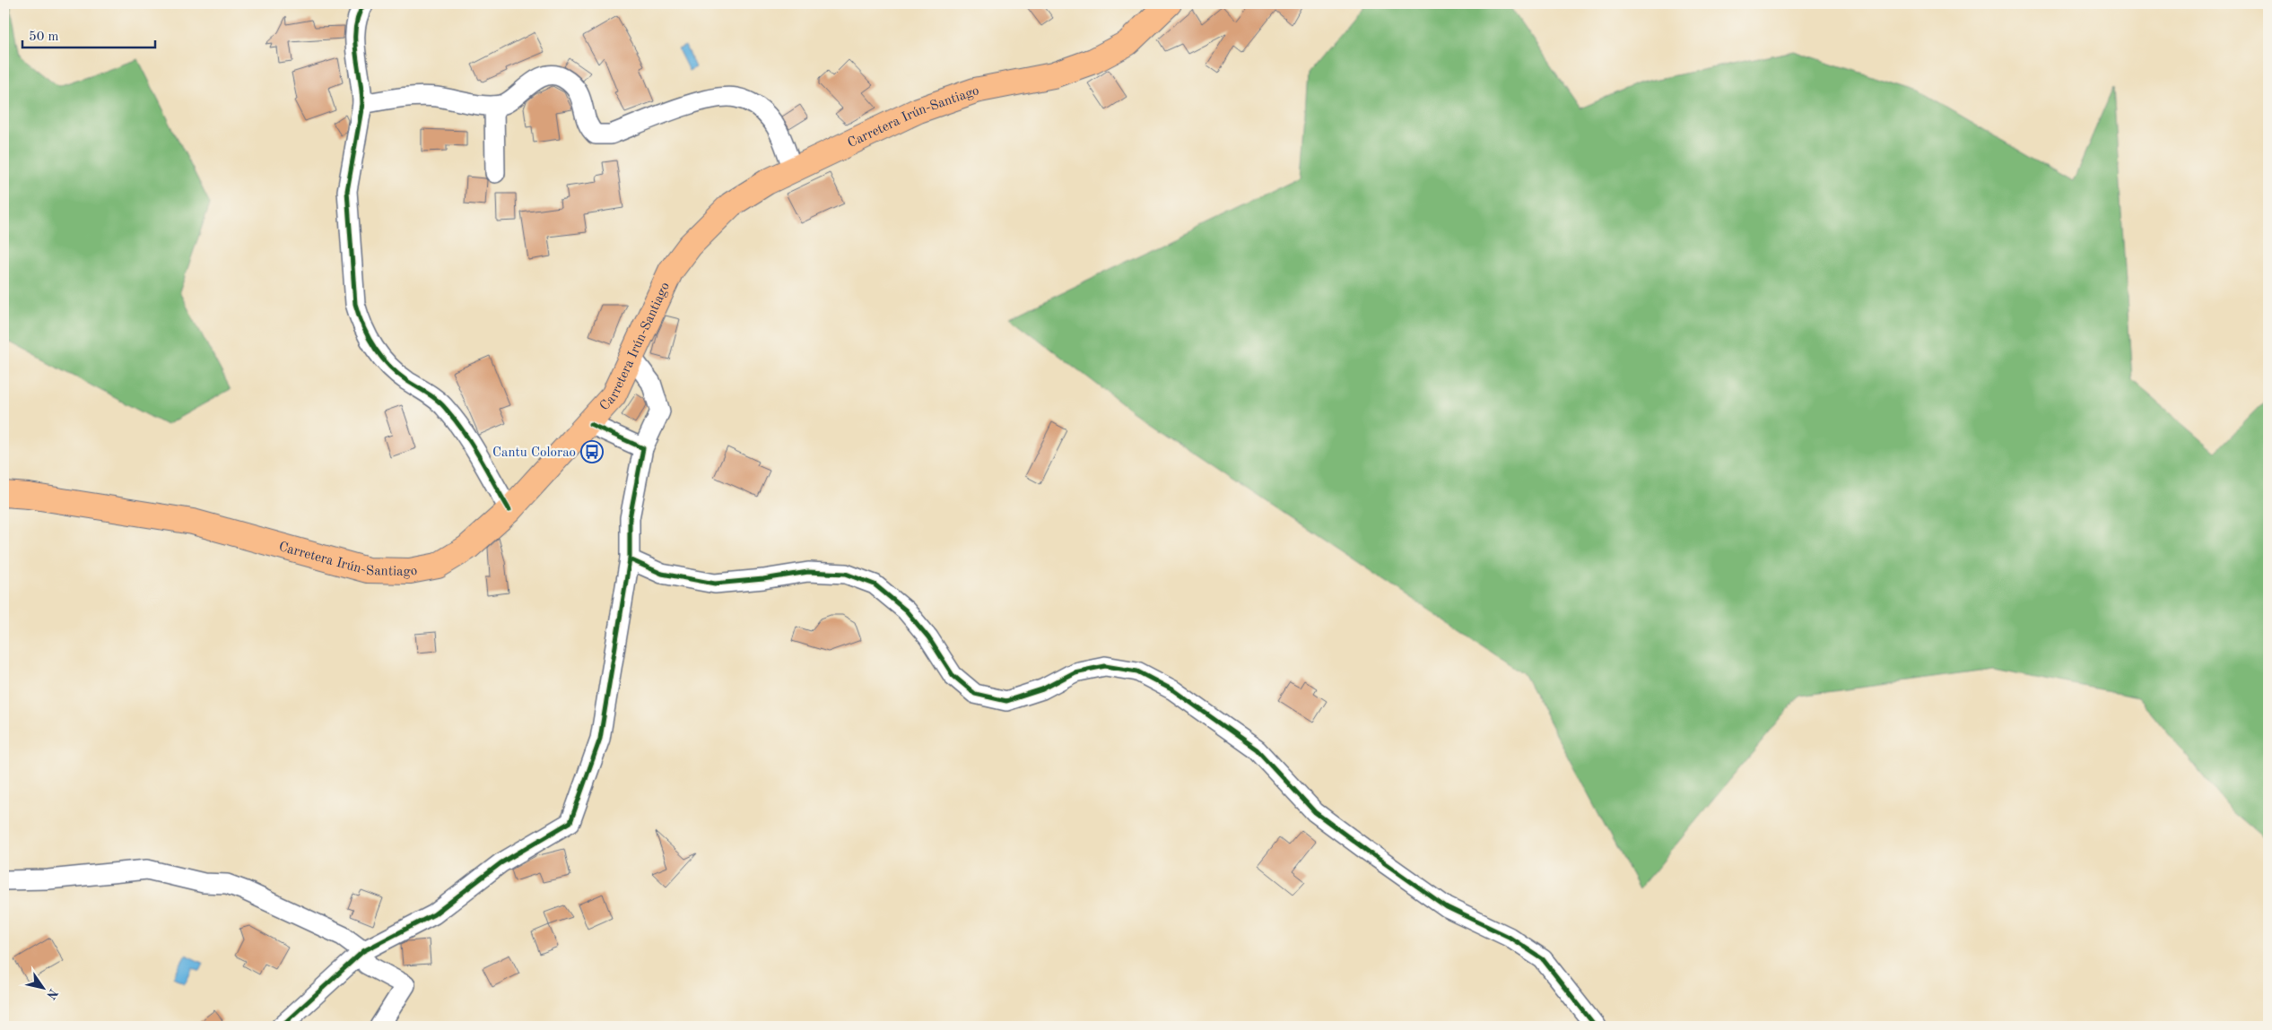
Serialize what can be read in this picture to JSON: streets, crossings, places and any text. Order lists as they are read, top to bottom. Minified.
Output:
{"streets":{"highway":["Carretera Irún-Santiago"]},"places":{"bus stop":["Cantu Colorao"]},"scale_bar":"50 m","north":"bottom right"}
